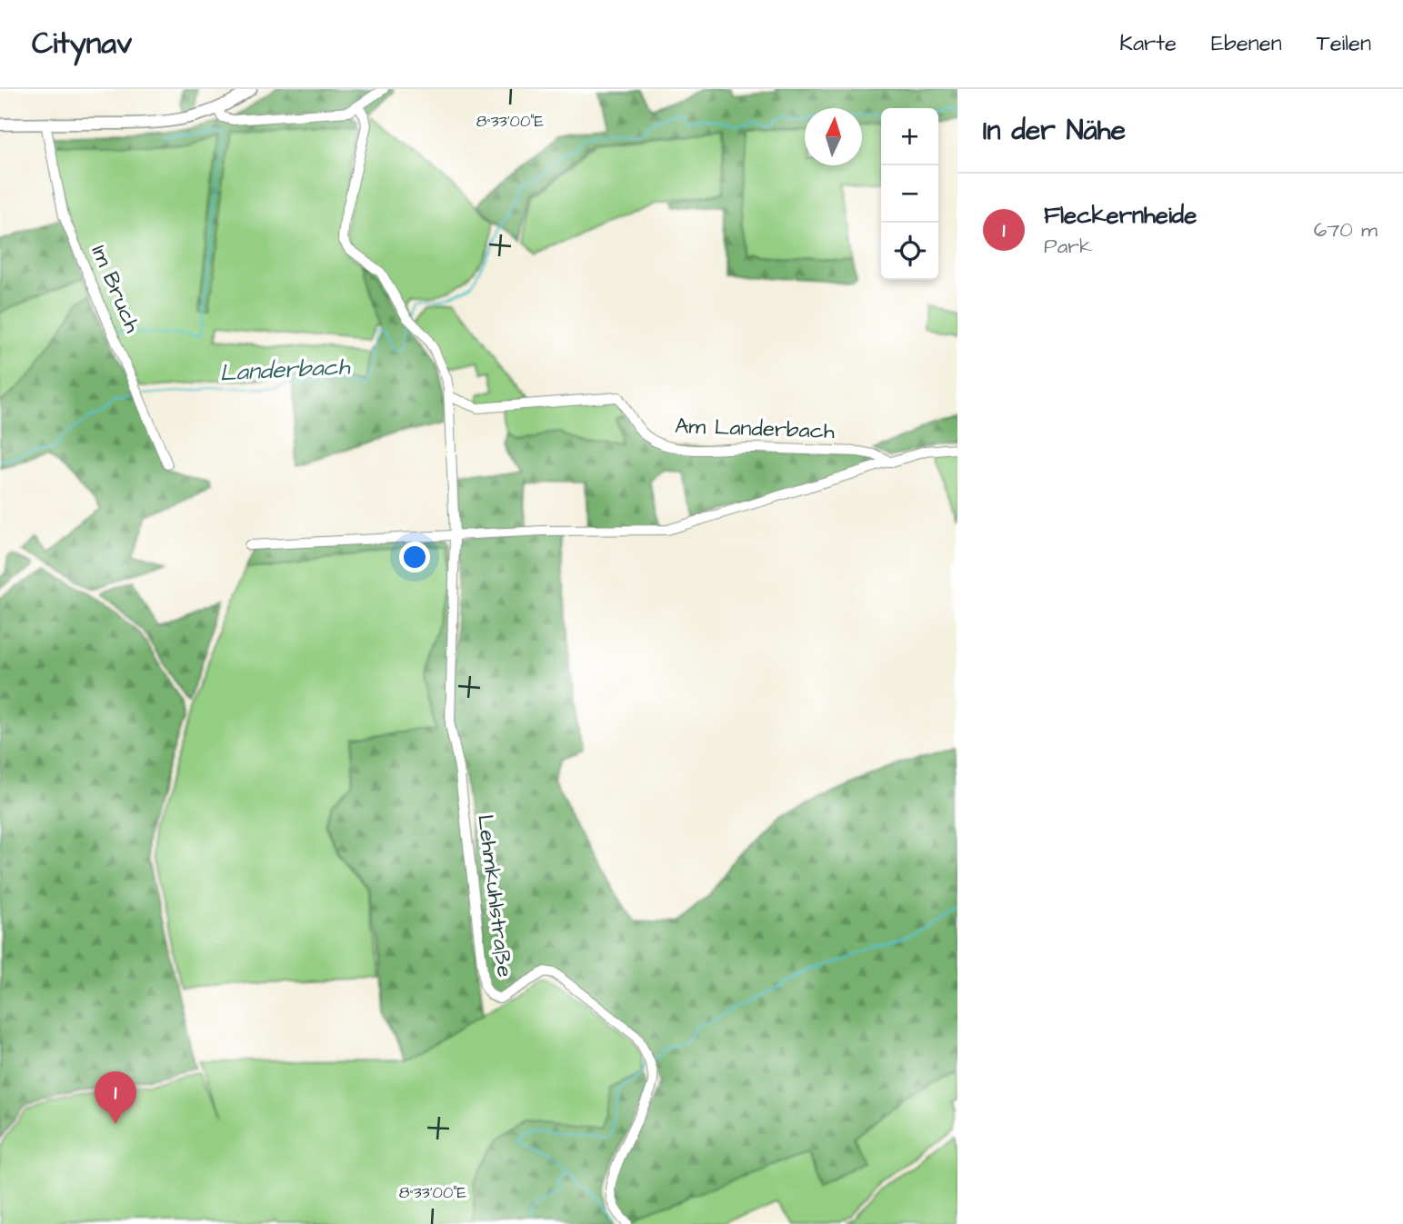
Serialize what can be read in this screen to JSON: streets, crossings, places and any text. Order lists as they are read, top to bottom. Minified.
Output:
{"streets":{"street":["Im Bruch","Am Landerbach","Lehmkuhlstraße"]},"crossings":[["Am Landerbach","Lehmkuhlstraße"]],"water":["Landerbach"],"north":"top","page":{"header":"Citynav","nav":["Karte","Ebenen","Teilen"],"heading":"In der Nähe","map_buttons":["+","−"],"list":[{"mark":"1","name":"Fleckernheide","note":"Park","value":"670 m"}],"pins":"1"},"coordinates":["8°33'00\"E"]}
